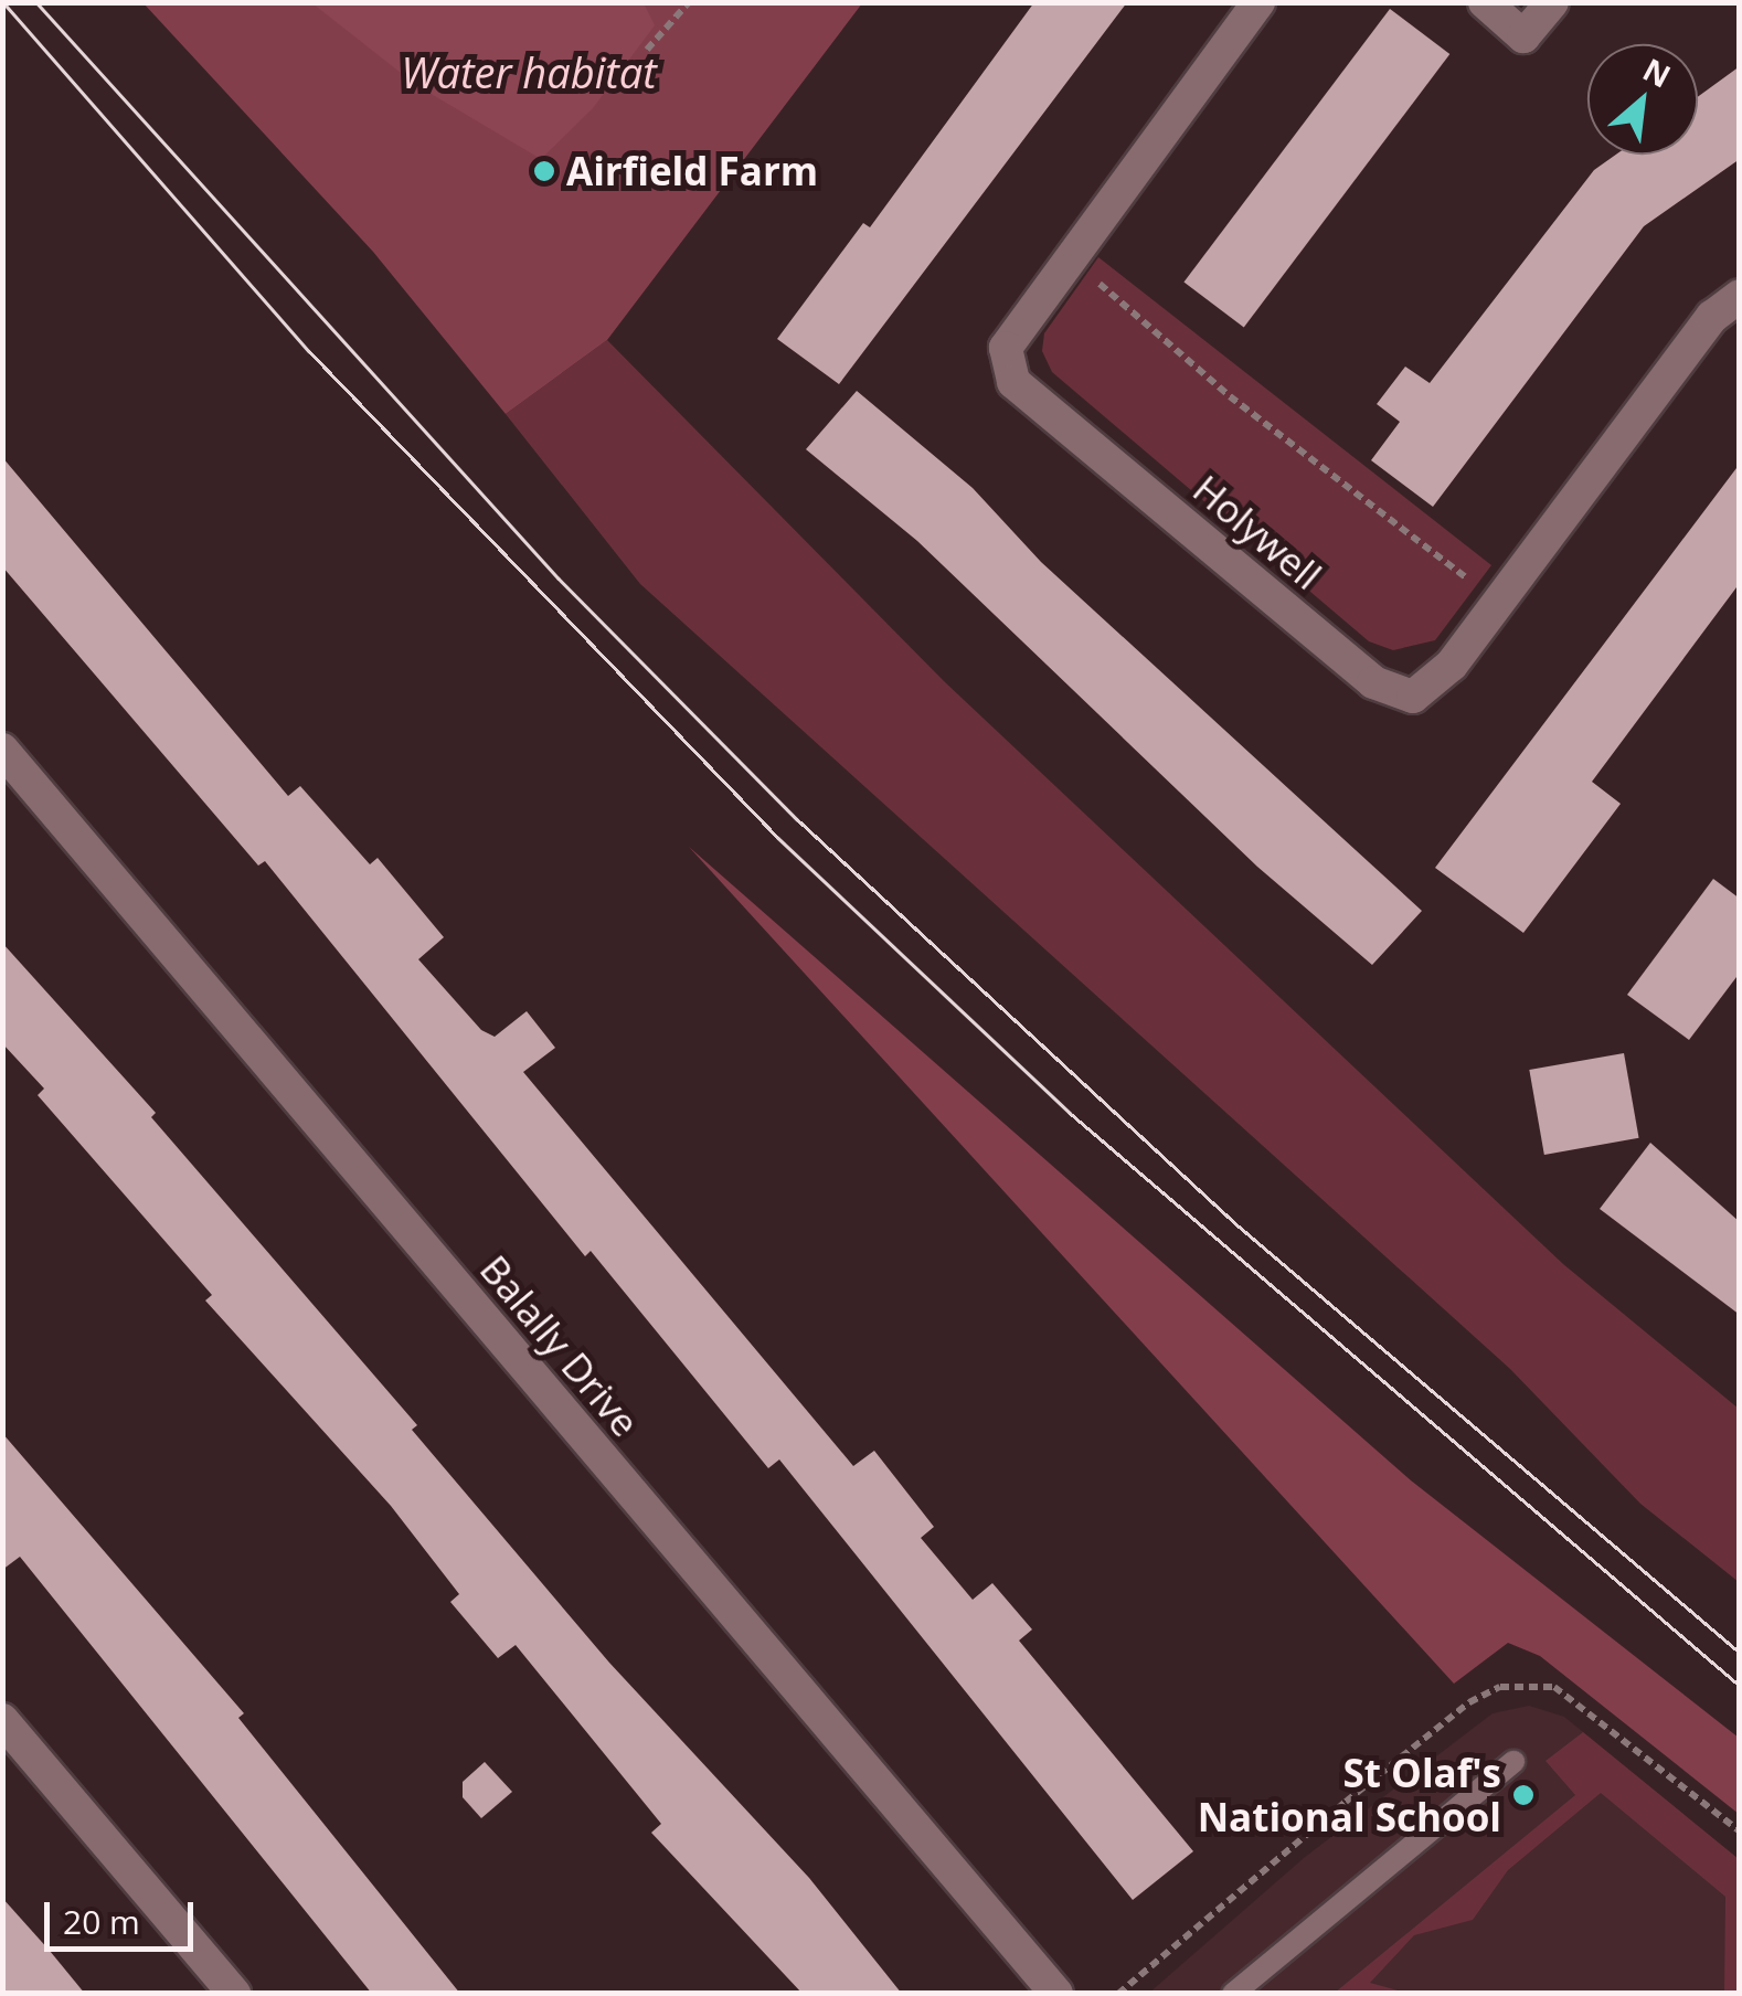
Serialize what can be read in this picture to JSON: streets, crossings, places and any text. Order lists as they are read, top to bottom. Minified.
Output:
{"streets":{"street":["Holywell","Balally Drive"]},"water":["Water habitat"],"places":["Airfield Farm","St Olaf's National School"],"scale_bar":"20 m","north":"top right"}
